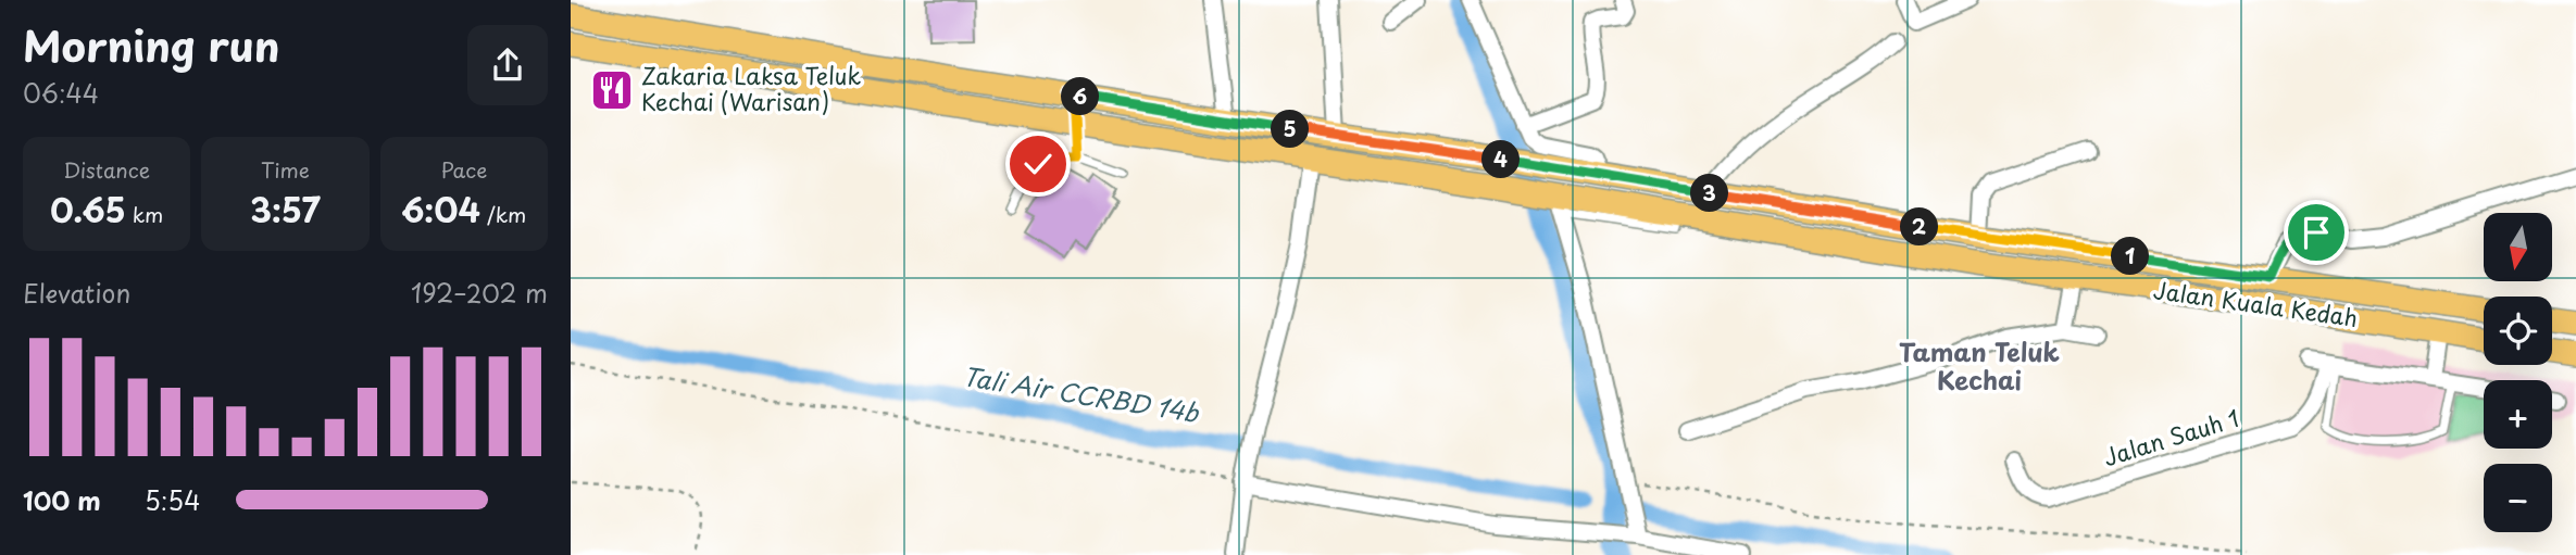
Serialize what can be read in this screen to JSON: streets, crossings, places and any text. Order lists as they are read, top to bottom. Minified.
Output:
{"streets":{"main road":["Jalan Kuala Kedah"],"street":["Jalan Sauh 1"]},"districts":["Taman Teluk Kechai"],"water":["Tali Air CCRBD 14b"],"places":{"restaurant":["Zakaria Laksa Teluk Kechai (Warisan)"]},"north":"bottom","page":{"heading":["Morning run","06:44"],"pins":["6","5","4","3","2","1"],"stats":[["Distance","0.65 km"],["Time","3:57"],["Pace","6:04 /km"]],"map_buttons":["+","−"],"chart":["Elevation","192–202 m"],"list":[{"name":"100 m","note":"5:54"}]}}
